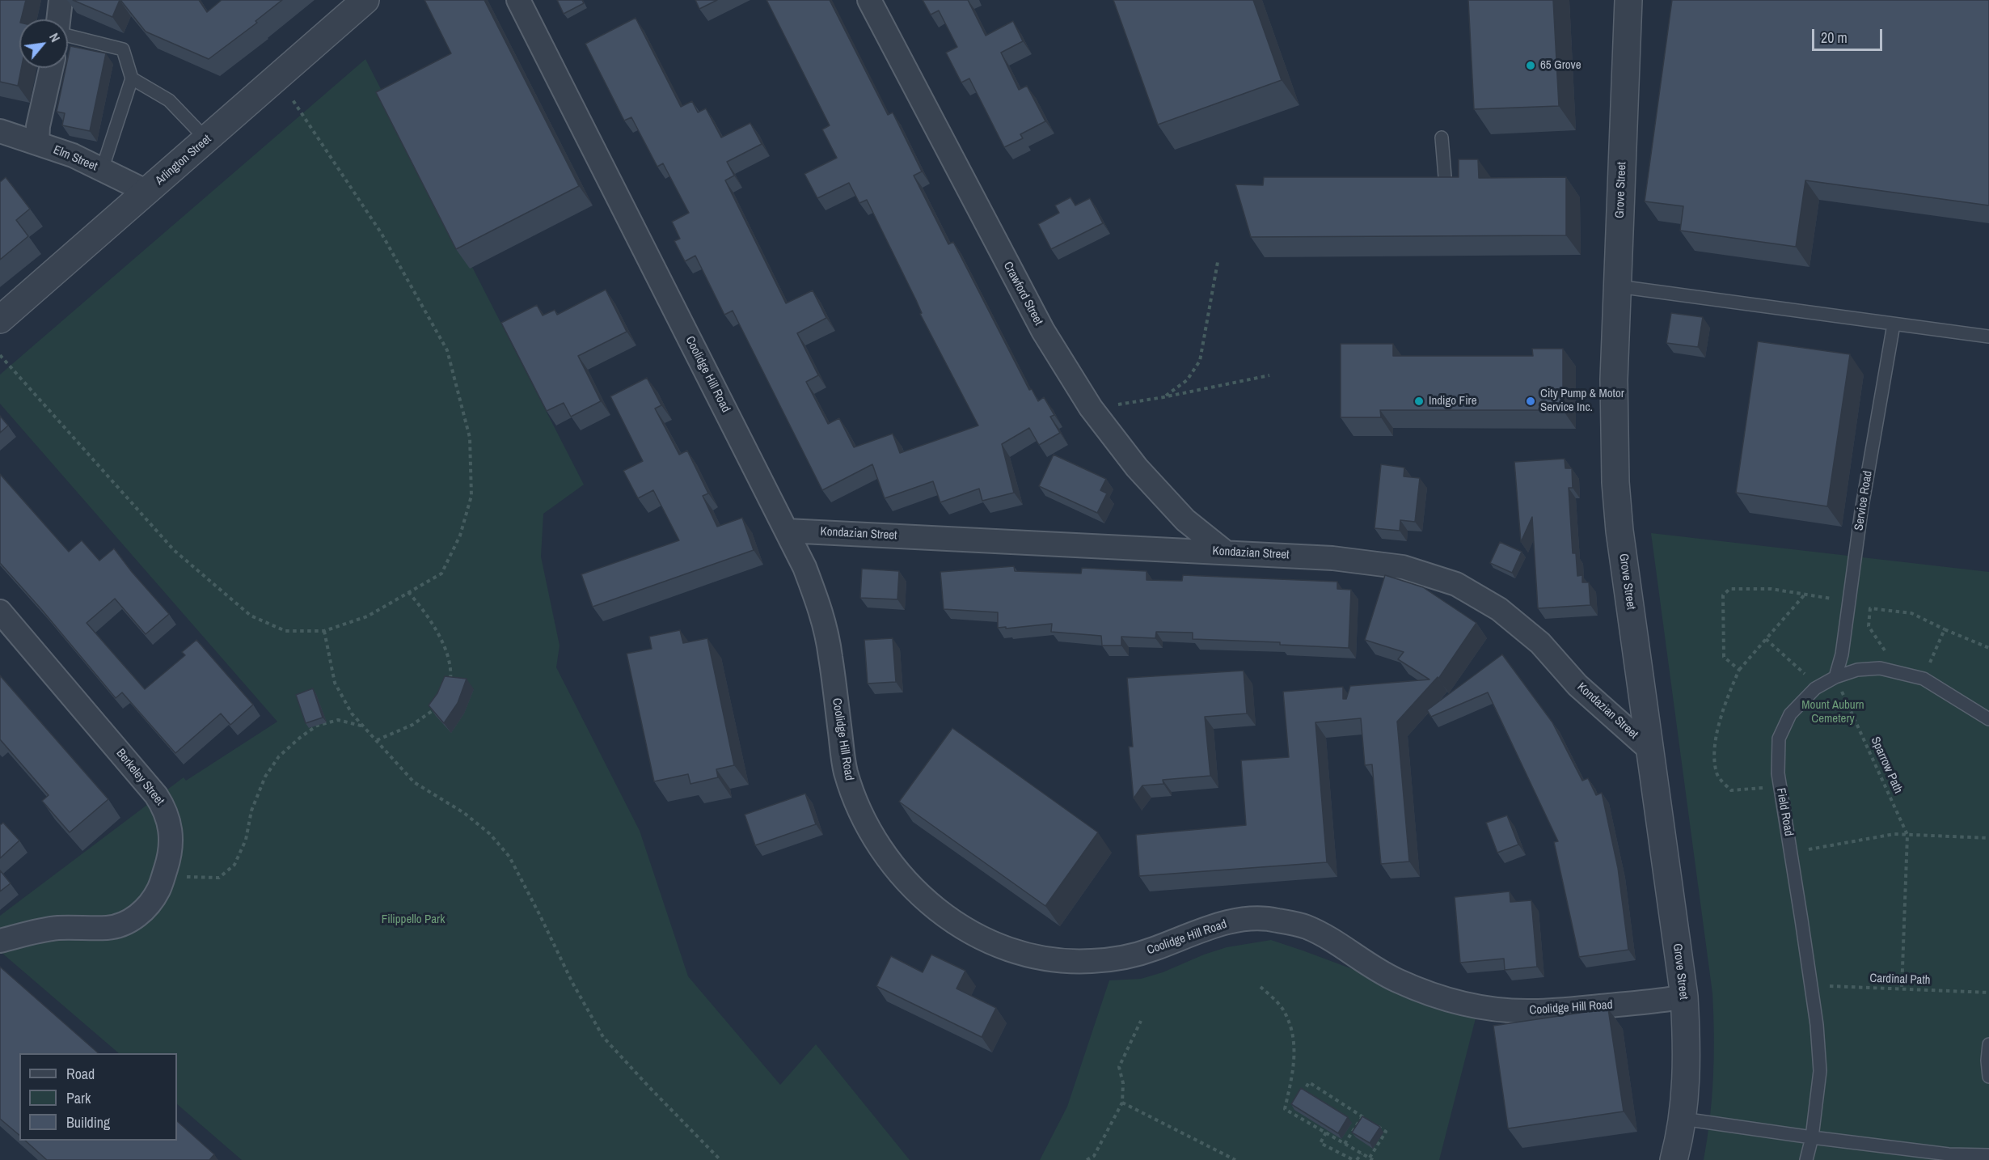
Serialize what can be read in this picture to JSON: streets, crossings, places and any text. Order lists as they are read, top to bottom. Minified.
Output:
{"streets":{"street":["Elm Street","Arlington Street","Grove Street","Crawford Street","Coolidge Hill Road","Kondazian Street","Berkeley Street"],"lane":["Service Road","Field Road"],"path":["Sparrow Path","Cardinal Path"]},"crossings":[["Elm Street","Arlington Street"],["Grove Street","Coolidge Hill Road"],["Grove Street","Kondazian Street"],["Crawford Street","Kondazian Street"],["Coolidge Hill Road","Kondazian Street"],["Service Road","Sparrow Path"],["Service Road","Field Road"],["Sparrow Path","Field Road"],["Sparrow Path","Cardinal Path"],["Field Road","Cardinal Path"]],"parks":["Mount Auburn Cemetery","Filippello Park"],"places":["65 Grove","Indigo Fire","City Pump & Motor Service Inc."],"legend":["Road","Park","Building"],"scale_bar":"20 m","north":"top right"}
